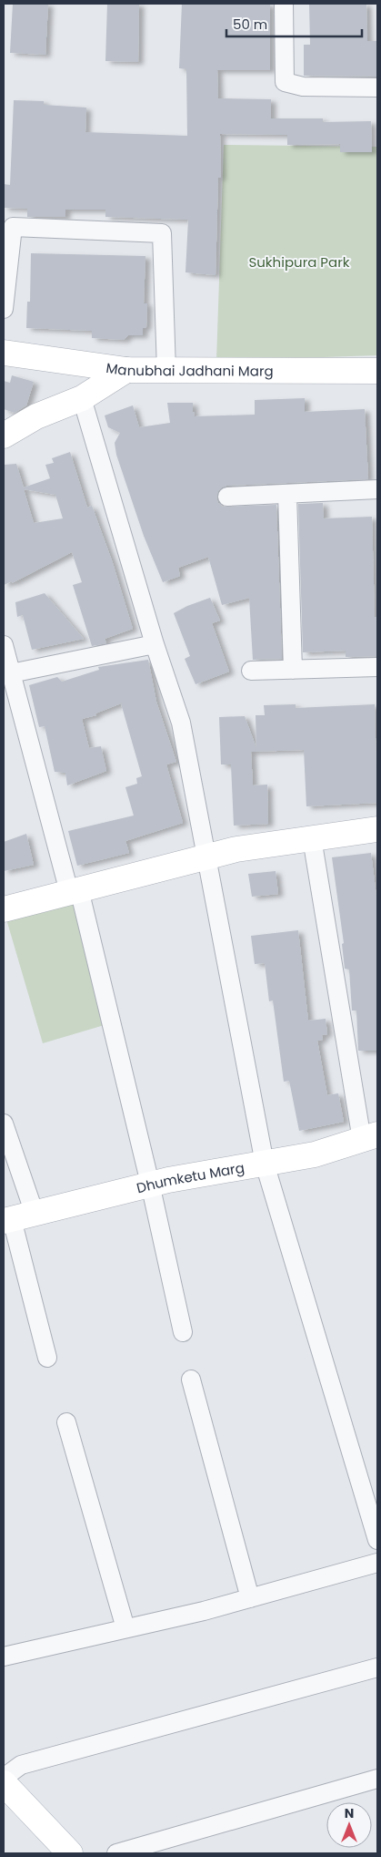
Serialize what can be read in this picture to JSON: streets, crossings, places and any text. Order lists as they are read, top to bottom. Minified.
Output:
{"streets":{"street":["Manubhai Jadhani Marg","Dhumketu Marg"]},"parks":["Sukhipura Park"],"scale_bar":"50 m","north":"top"}
